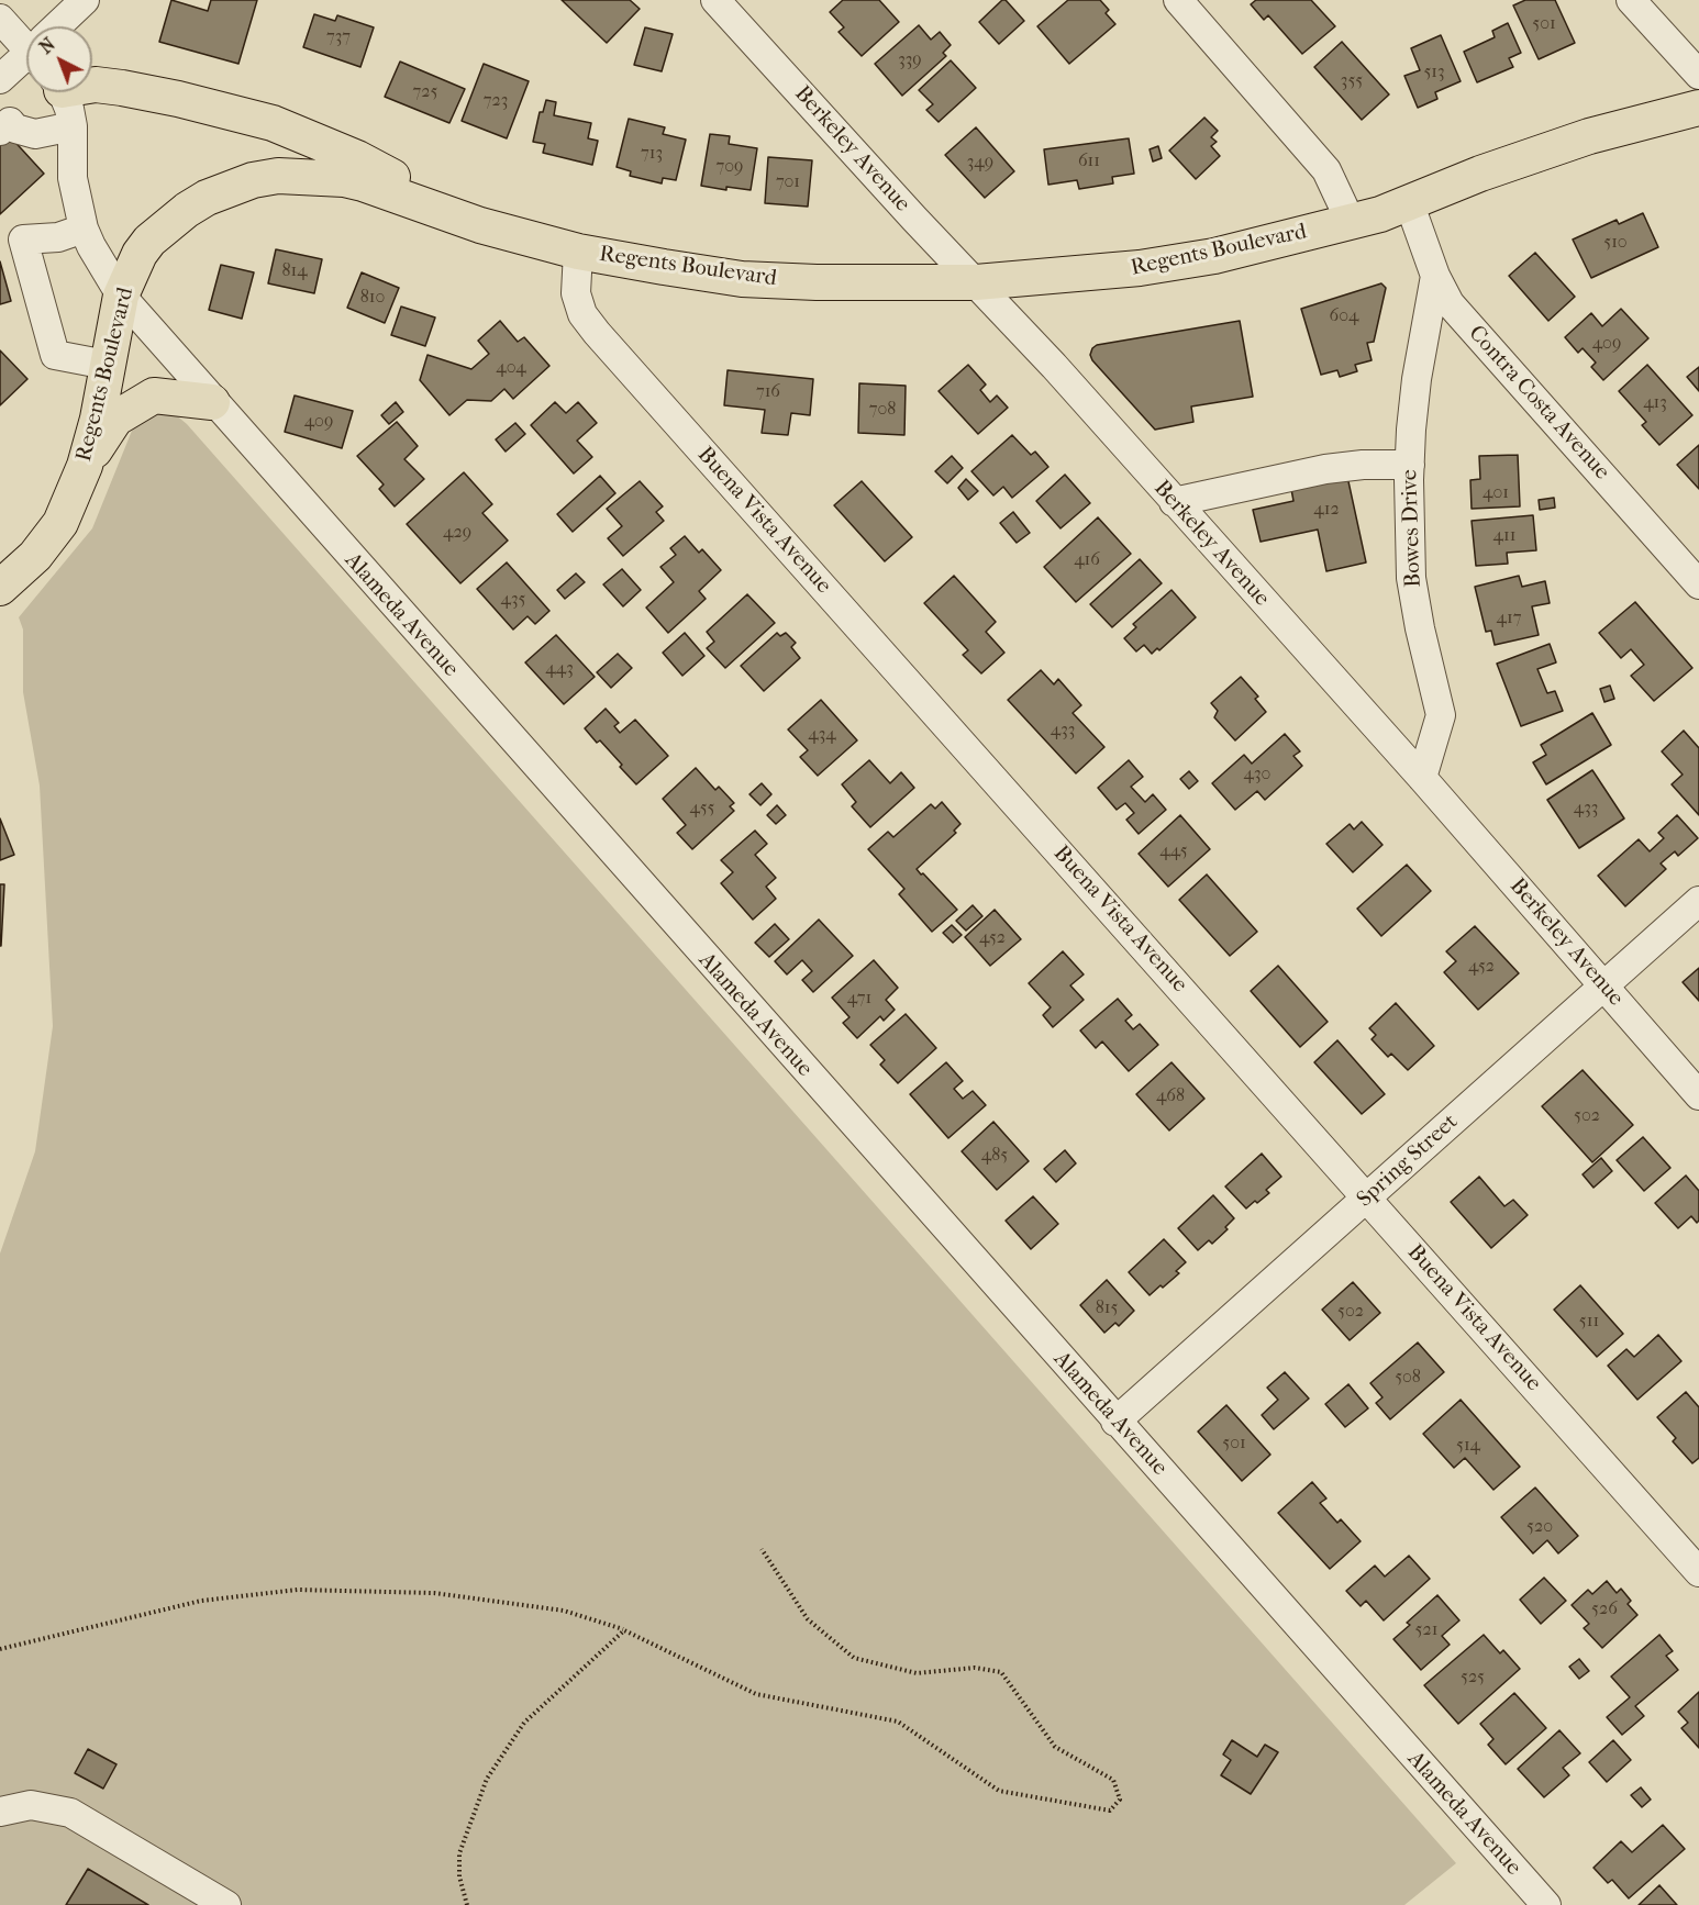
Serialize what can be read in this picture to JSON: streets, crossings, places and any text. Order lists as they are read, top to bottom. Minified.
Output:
{"streets":{"main road":["Regents Boulevard"],"street":["Berkeley Avenue","Contra Costa Avenue","Buena Vista Avenue","Bowes Drive","Alameda Avenue","Spring Street"]},"crossings":[["Berkeley Avenue","Regents Boulevard"],["Berkeley Avenue","Bowes Drive"],["Berkeley Avenue","Spring Street"],["Regents Boulevard","Contra Costa Avenue"],["Regents Boulevard","Buena Vista Avenue"],["Regents Boulevard","Alameda Avenue"],["Contra Costa Avenue","Bowes Drive"],["Buena Vista Avenue","Spring Street"],["Alameda Avenue","Spring Street"]],"house_numbers":["501","737","339","513","355","725","723","713","611","349","709","701","510","814","810","604","409","404","716","413","708","409","401","412","429","411","416","435","417","443","433","434","430","455","433","445","452","452","471","468","502","485","815","502","511","508","501","514","520","526","521","525"],"north":"top left"}
